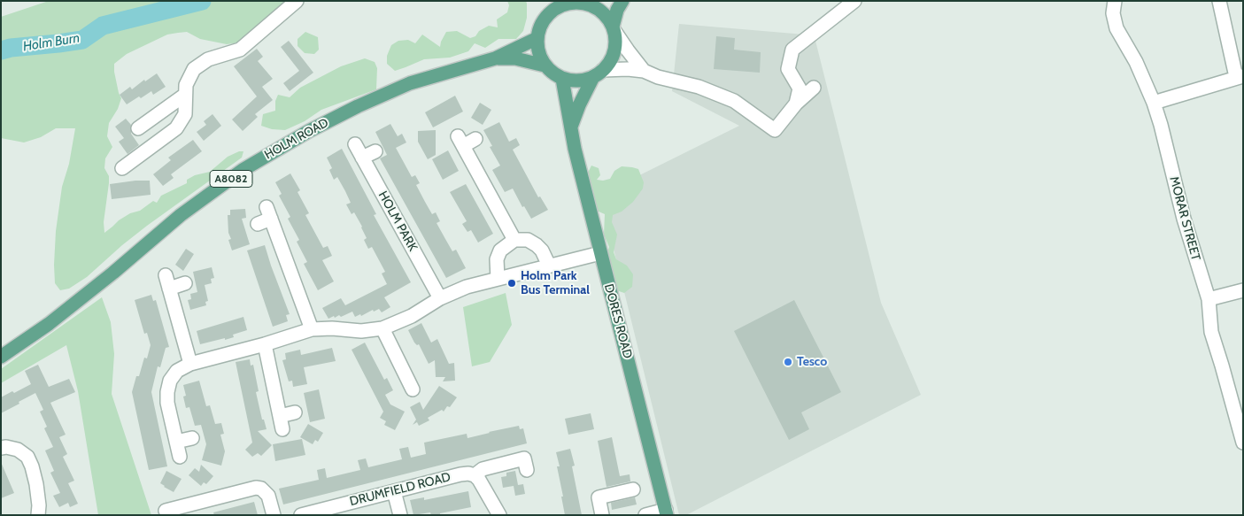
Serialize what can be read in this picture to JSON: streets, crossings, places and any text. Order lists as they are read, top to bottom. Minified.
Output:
{"streets":{"main road":["HOLM ROAD","A8082","DORES ROAD"],"street":["MORAR STREET","HOLM PARK","DRUMFIELD ROAD"]},"crossings":[["HOLM ROAD","DORES ROAD"]],"water":["Holm Burn"],"places":["Holm Park Bus Terminal","Tesco"]}
